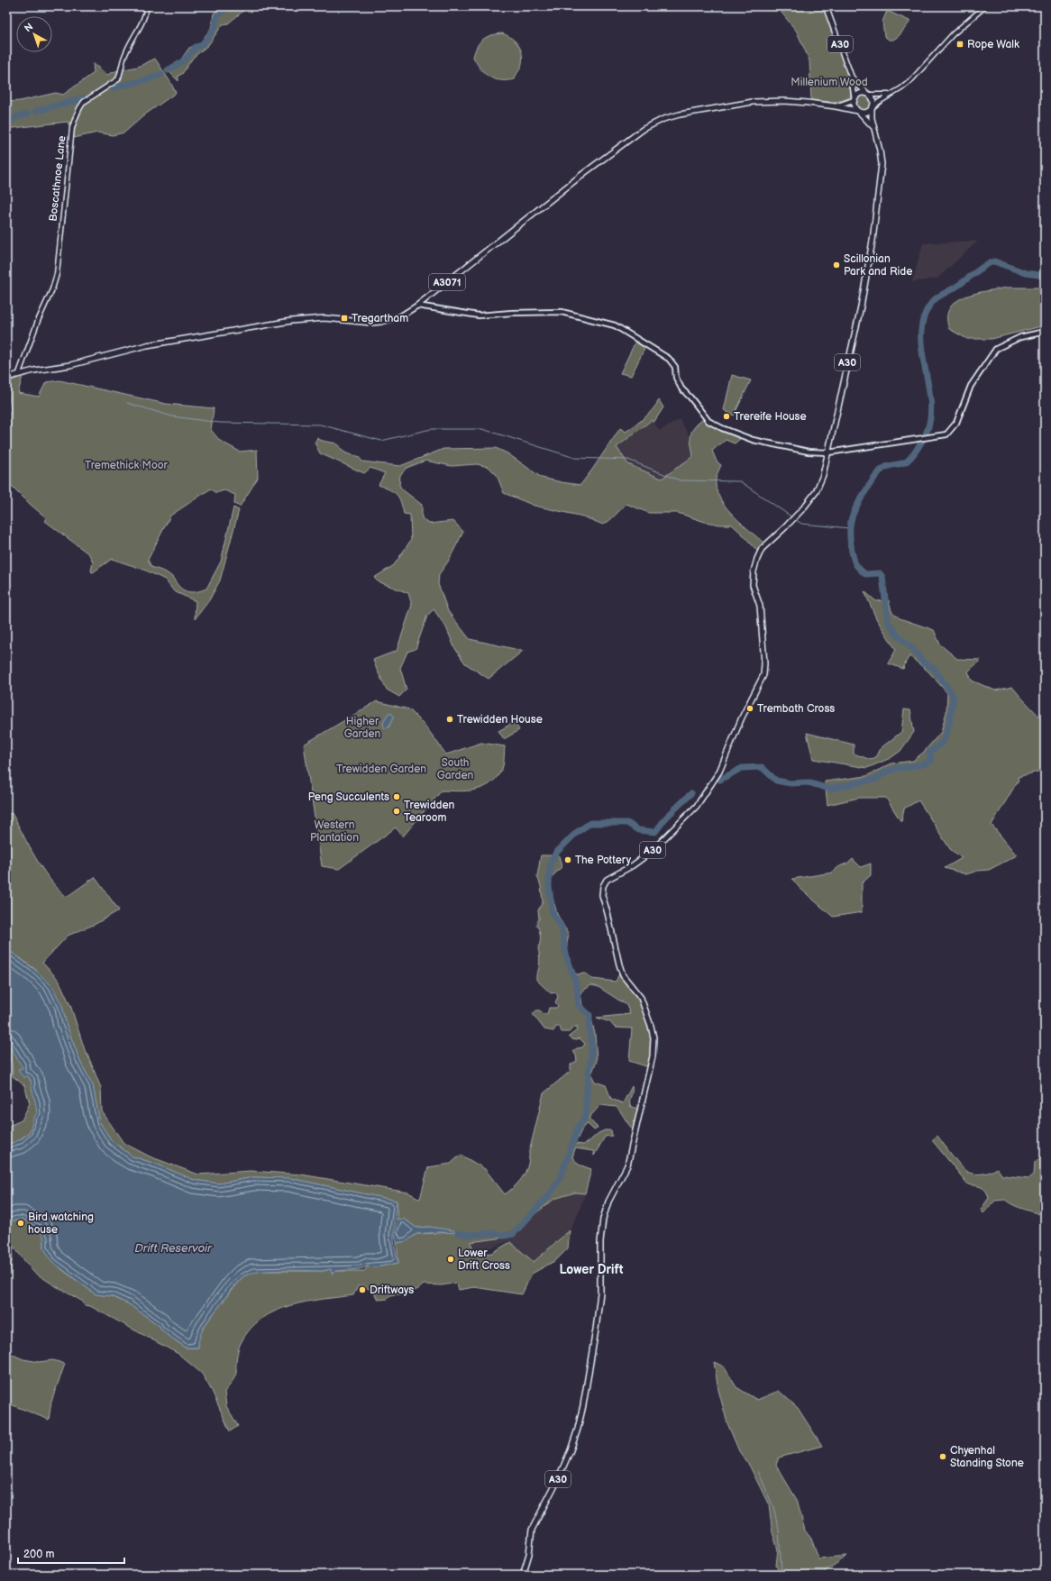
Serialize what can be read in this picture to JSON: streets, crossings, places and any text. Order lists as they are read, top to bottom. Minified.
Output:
{"streets":{"main road":["A30","A3071"],"street":["Boscathnoe Lane"]},"crossings":[["A30","A3071"],["Boscathnoe Lane","A3071"]],"districts":["Lower Drift"],"water":["Drift Reservoir"],"parks":["Millenium Wood","Tremethick Moor","Higher Garden","South Garden","Trewidden Garden","Western Plantation"],"places":{"transit":["Rope Walk","Tregartham"],"other":["Scillonian Park and Ride","Trereife House","Trembath Cross","Trewidden House","Peng Succulents","Trewidden Tearoom","The Pottery","Bird watching house","Lower Drift Cross","Driftways","Chyenhal Standing Stone"]},"scale_bar":"200 m","north":"top left"}
